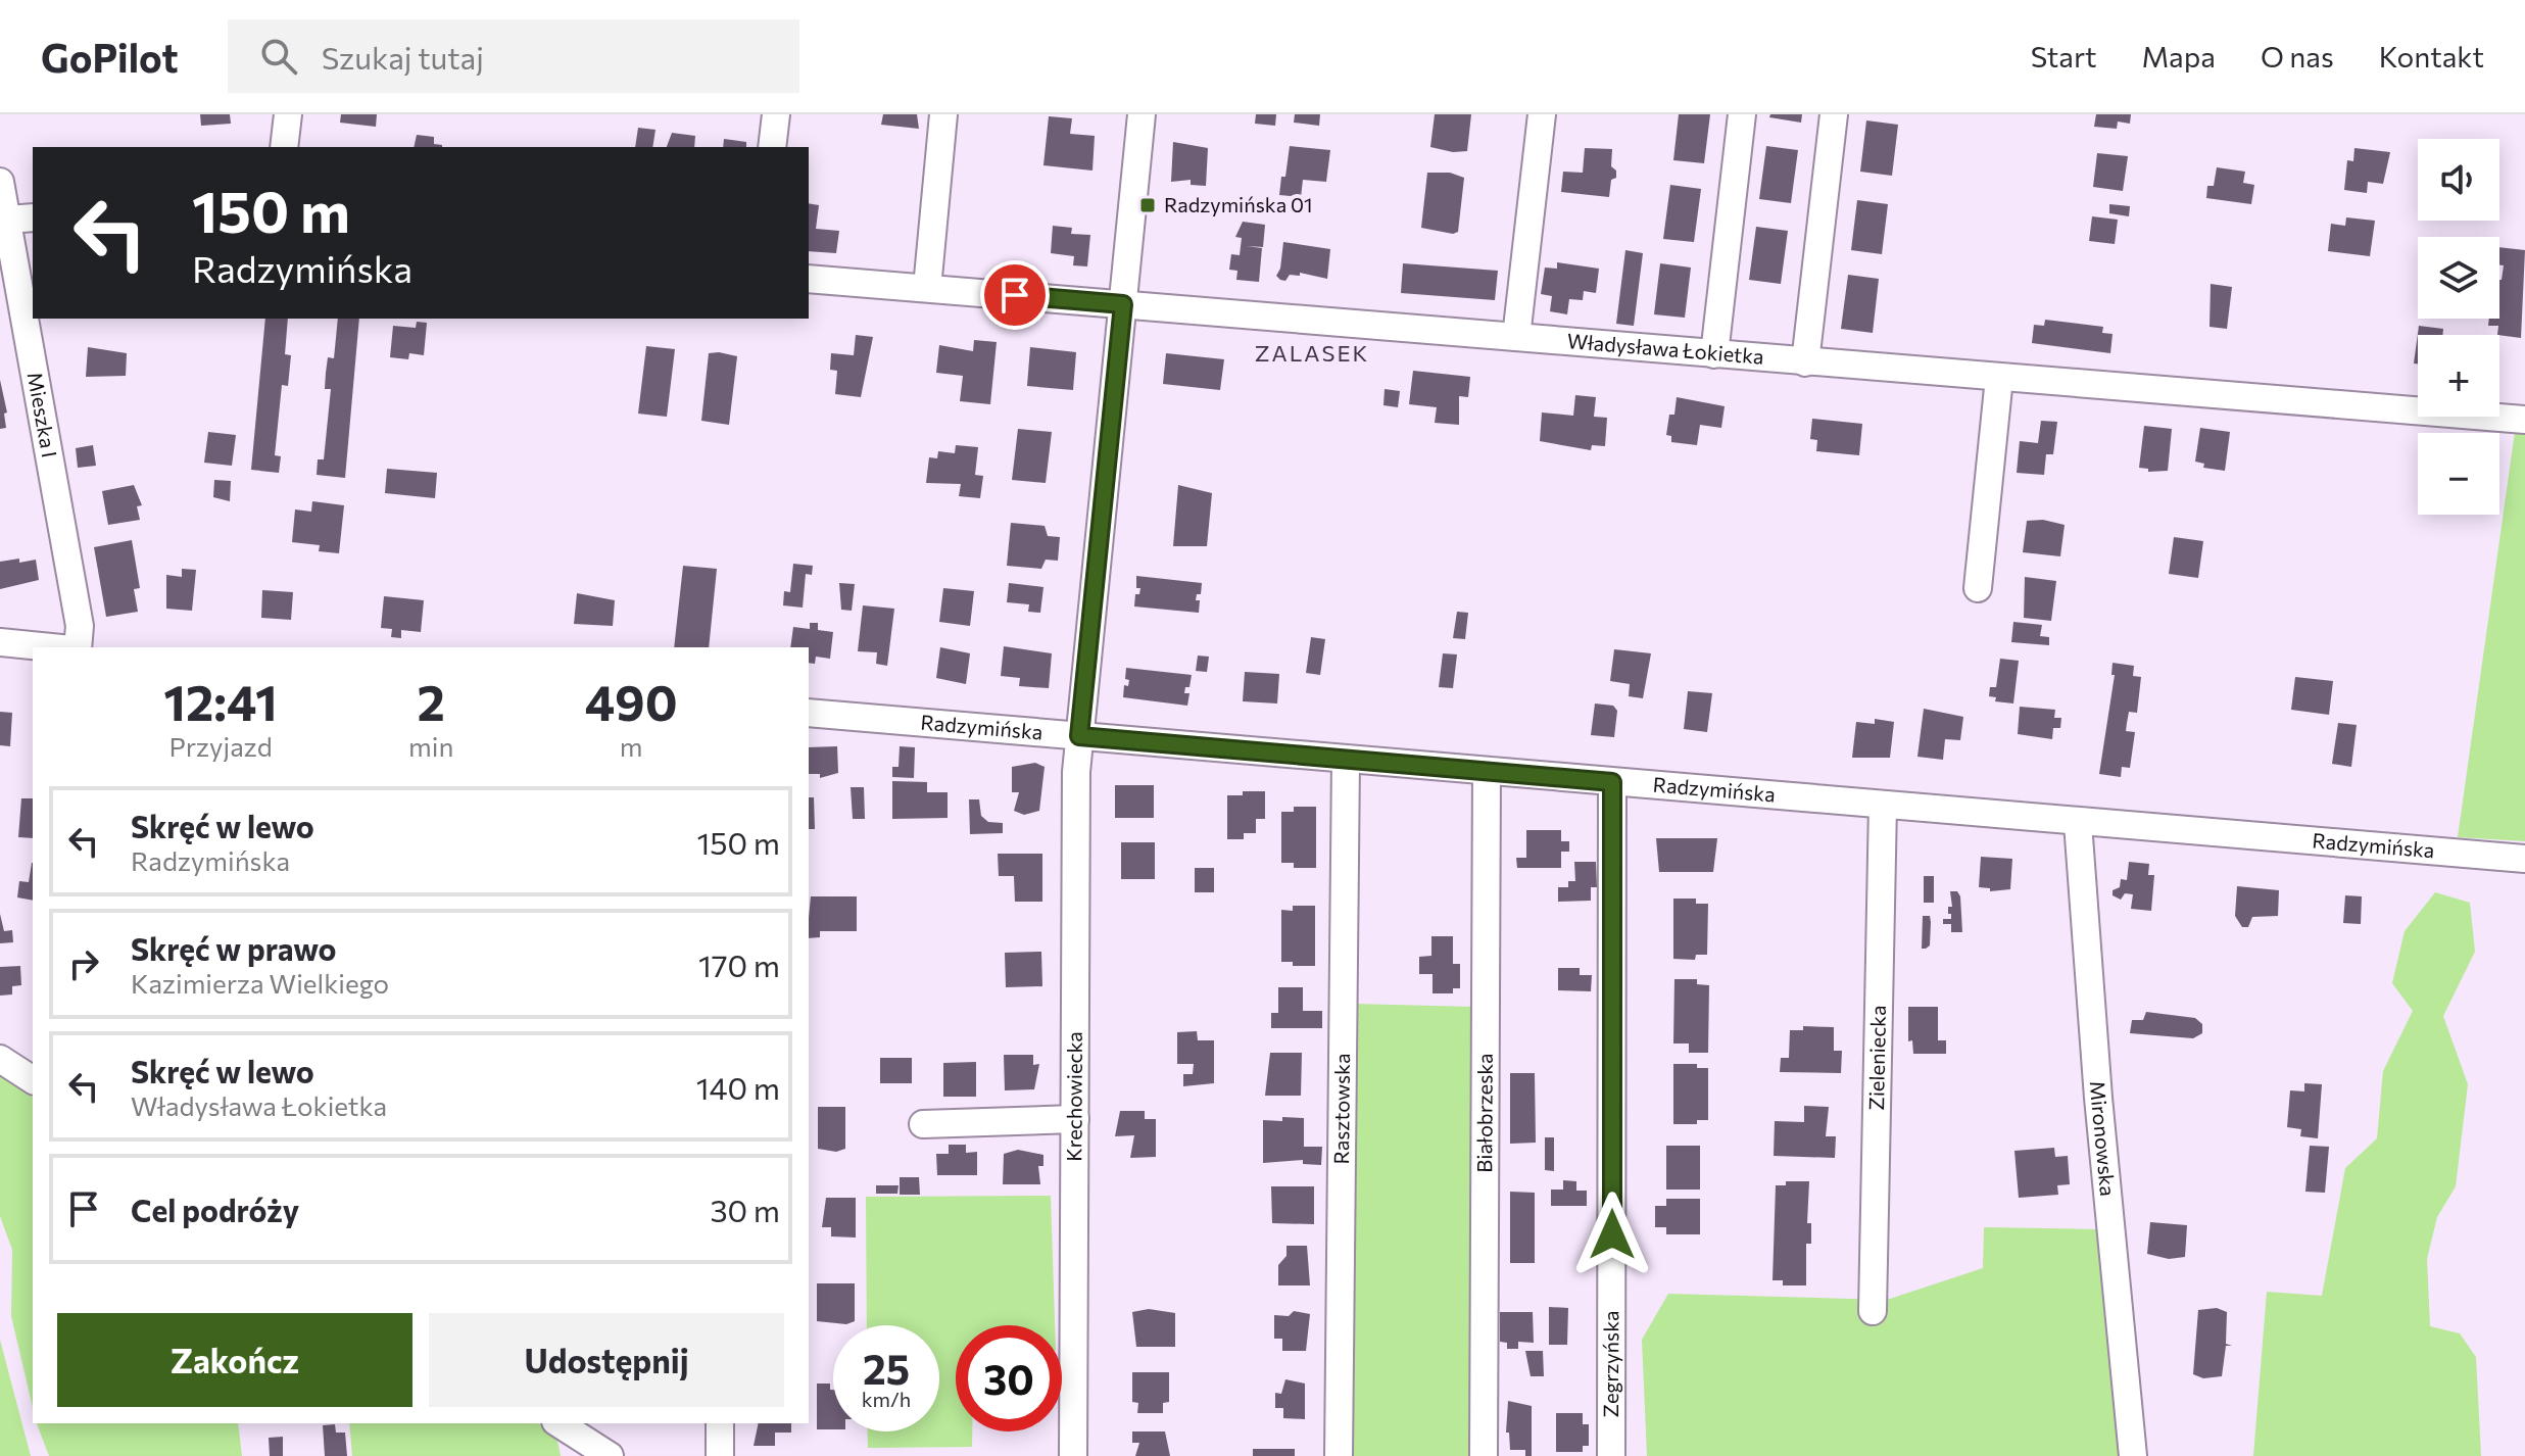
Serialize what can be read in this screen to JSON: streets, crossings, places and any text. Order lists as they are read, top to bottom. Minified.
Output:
{"streets":{"street":["Władysława Łokietka","Mieszka I","Radzymińska","Zieleniecka","Krechowiecka","Rasztowska","Białobrzeska","Mironowska","Zegrzyńska"]},"crossings":[["Władysława Łokietka","Krechowiecka"],["Radzymińska","Zieleniecka"],["Radzymińska","Krechowiecka"],["Radzymińska","Rasztowska"],["Radzymińska","Białobrzeska"],["Radzymińska","Mironowska"],["Radzymińska","Zegrzyńska"]],"districts":["ZALASEK"],"places":{"transit":["Radzymińska 01"]},"page":{"header":"GoPilot","search":"Szukaj tutaj","nav":["Start","Mapa","O nas","Kontakt"],"map_buttons":["+","−"],"turn":["150 m","Radzymińska"],"eta":["12:41","Przyjazd","2","min","490","m"],"list":[{"name":"Skręć w lewo","note":"Radzymińska","value":"150 m"},{"name":"Skręć w prawo","note":"Kazimierza Wielkiego","value":"170 m"},{"name":"Skręć w lewo","note":"Władysława Łokietka","value":"140 m"},{"name":"Cel podróży","value":"30 m"}],"buttons":["Zakończ","Udostępnij"],"speed":"25 km/h","limit":"30"}}
